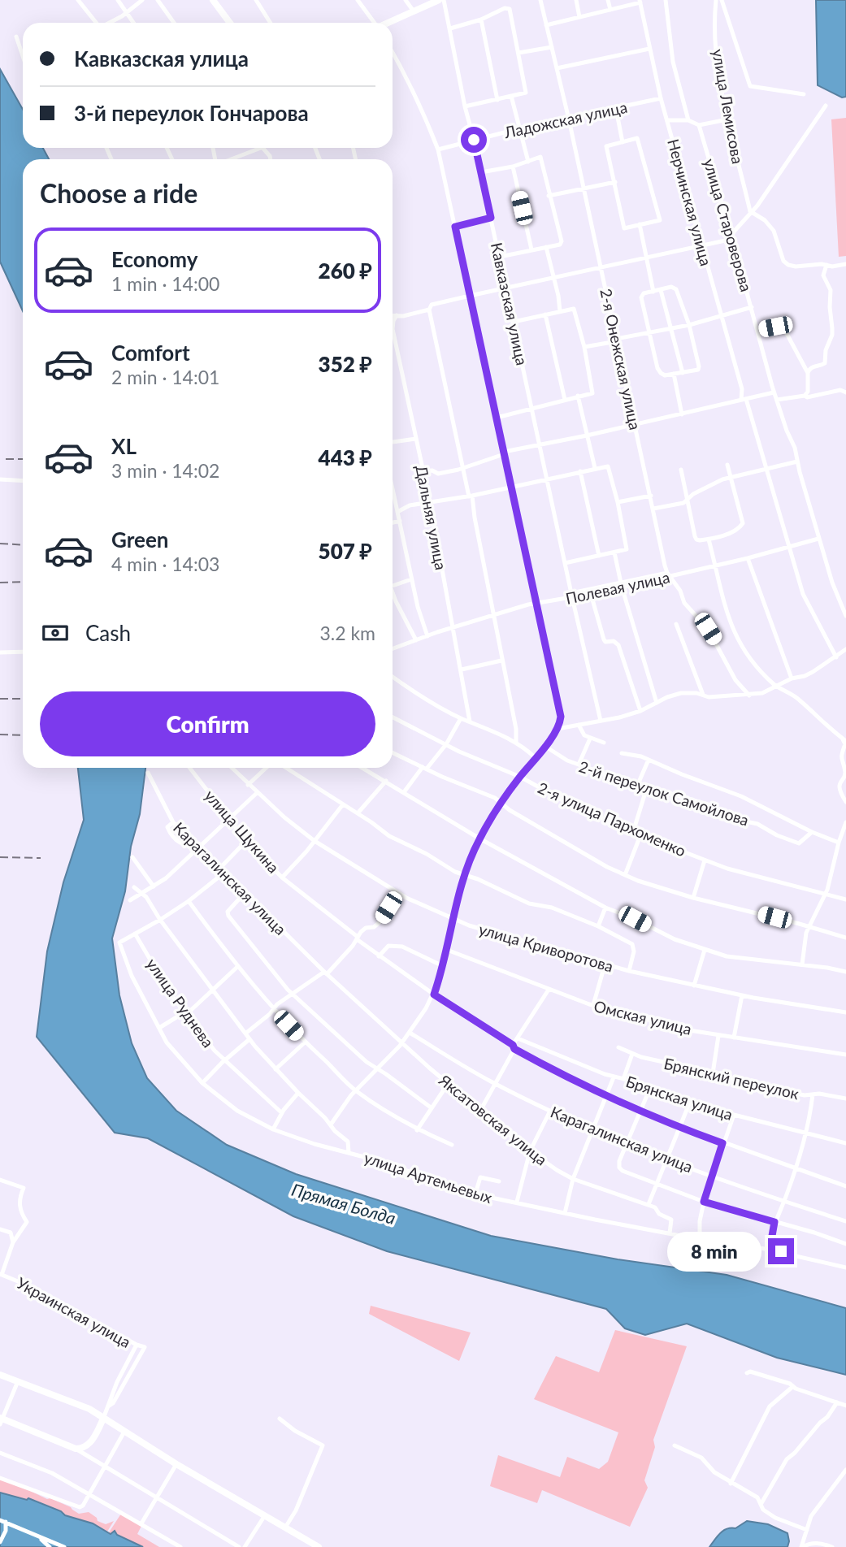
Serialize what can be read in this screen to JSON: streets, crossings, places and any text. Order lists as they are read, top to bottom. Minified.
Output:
{"streets":{"street":["улица Лемисова","Ладожская улица","Нерчинская улица","улица Староверова","Кавказская улица","2-я Онежская улица","Дальняя улица","Полевая улица","2-й переулок Самойлова","2-я улица Пархоменко","улица Щукина","Карагалинская улица","улица Криворотова","улица Руднева","Омская улица","Брянский переулок","Брянская улица","Яксатовская улица","улица Артемьевых","Украинская улица"]},"crossings":[["Ладожская улица","Нерчинская улица"],["Ладожская улица","Кавказская улица"],["Ладожская улица","2-я Онежская улица"],["Нерчинская улица","Полевая улица"],["улица Староверова","Полевая улица"],["2-я Онежская улица","Полевая улица"],["Дальняя улица","Полевая улица"],["Карагалинская улица","Яксатовская улица"],["Яксатовская улица","улица Артемьевых"]],"water":["Прямая Болда"],"page":{"banner":["Кавказская улица","3-й переулок Гончарова"],"heading":"Choose a ride","list":[{"name":"Economy","note":"1 min · 14:00","value":"260 ₽"},{"name":"Comfort","note":"2 min · 14:01","value":"352 ₽"},{"name":"XL","note":"3 min · 14:02","value":"443 ₽"},{"name":"Green","note":"4 min · 14:03","value":"507 ₽"}],"pay":["Cash","3.2 km"],"buttons":"Confirm","bubble":"8 min"}}
